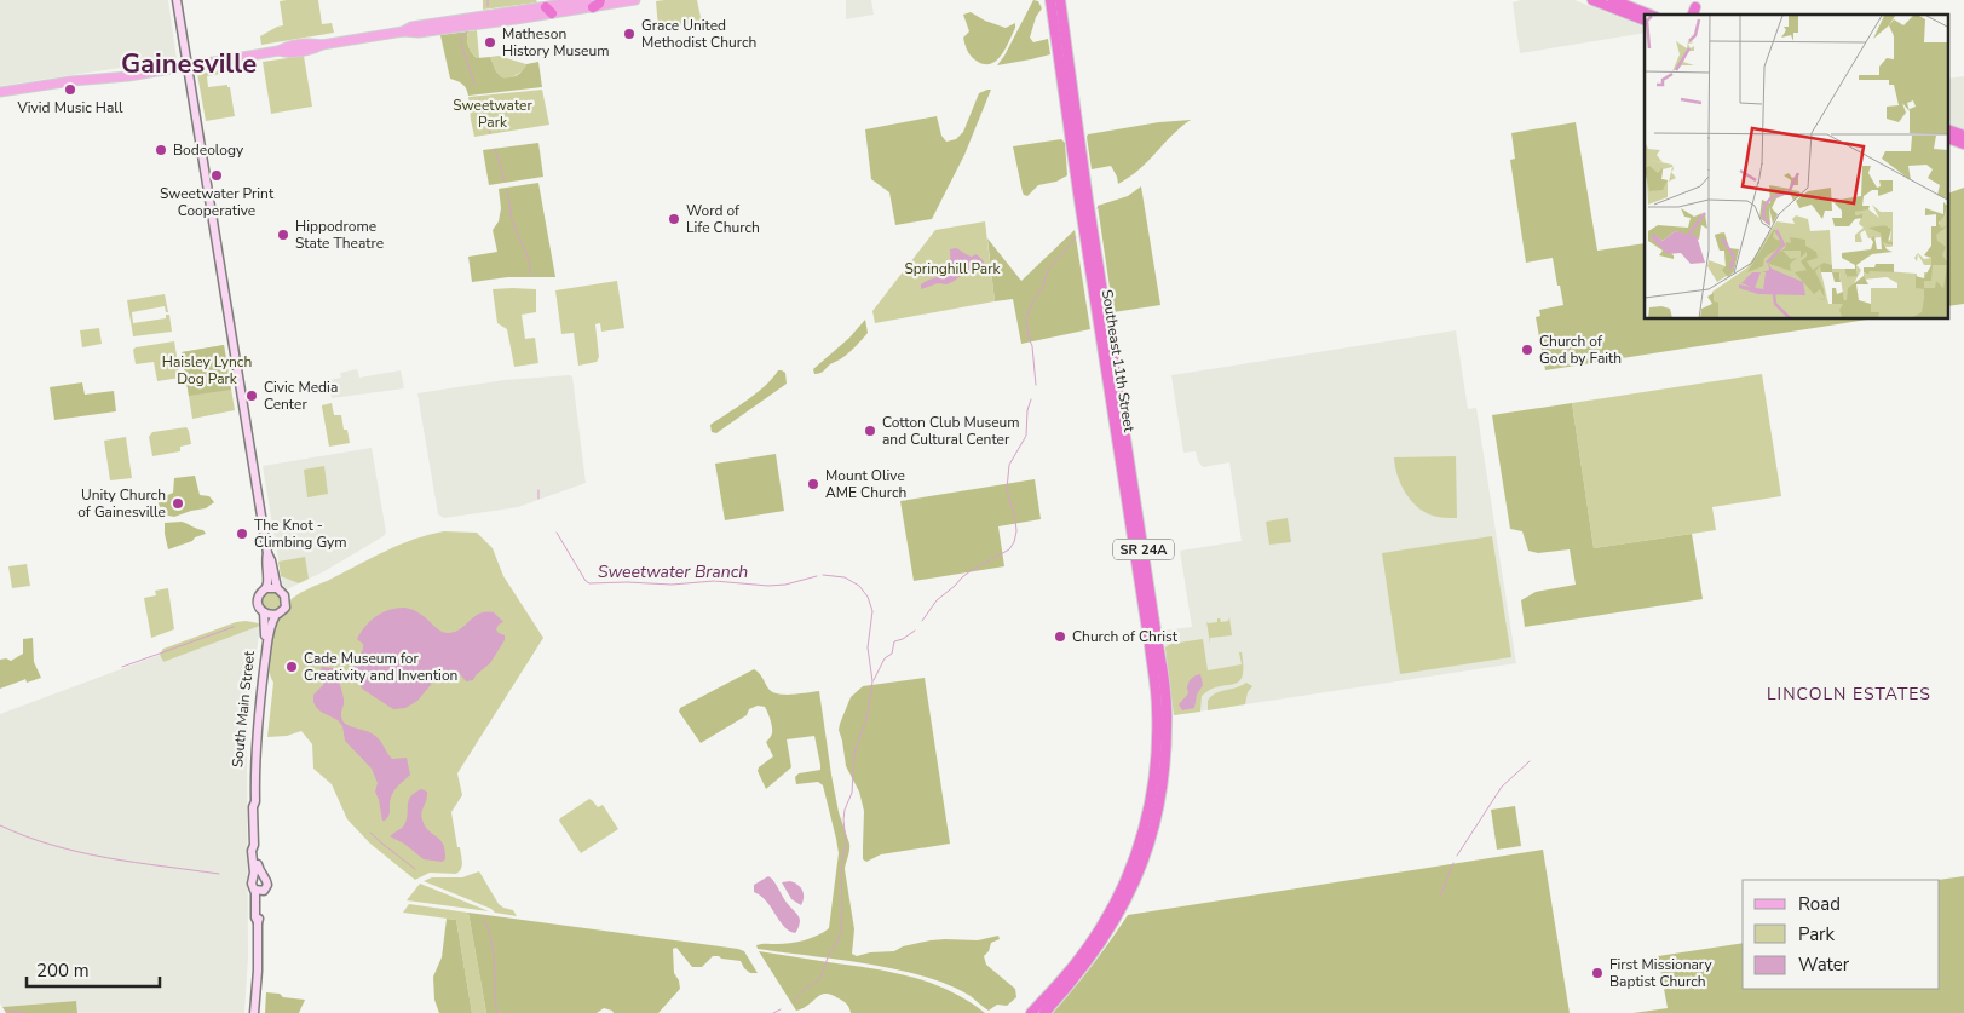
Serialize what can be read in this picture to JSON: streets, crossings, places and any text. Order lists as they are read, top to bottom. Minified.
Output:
{"streets":{"highway":["Southeast 11th Street","SR 24A"],"main road":["South Main Street"]},"crossings":[["Southeast 11th Street","SR 24A"]],"districts":["Gainesville","LINCOLN ESTATES"],"water":["Sweetwater Branch"],"parks":["Sweetwater Park","Springhill Park","Haisley Lynch Dog Park"],"places":["Grace United Methodist Church","Matheson History Museum","Vivid Music Hall","Bodeology","Sweetwater Print Cooperative","Word of Life Church","Hippodrome State Theatre","Church of God by Faith","Civic Media Center","Cotton Club Museum and Cultural Center","Mount Olive AME Church","Unity Church of Gainesville","The Knot - Climbing Gym","Church of Christ","Cade Museum for Creativity and Invention","First Missionary Baptist Church"],"legend":["Road","Park","Water"],"scale_bar":"200 m"}
